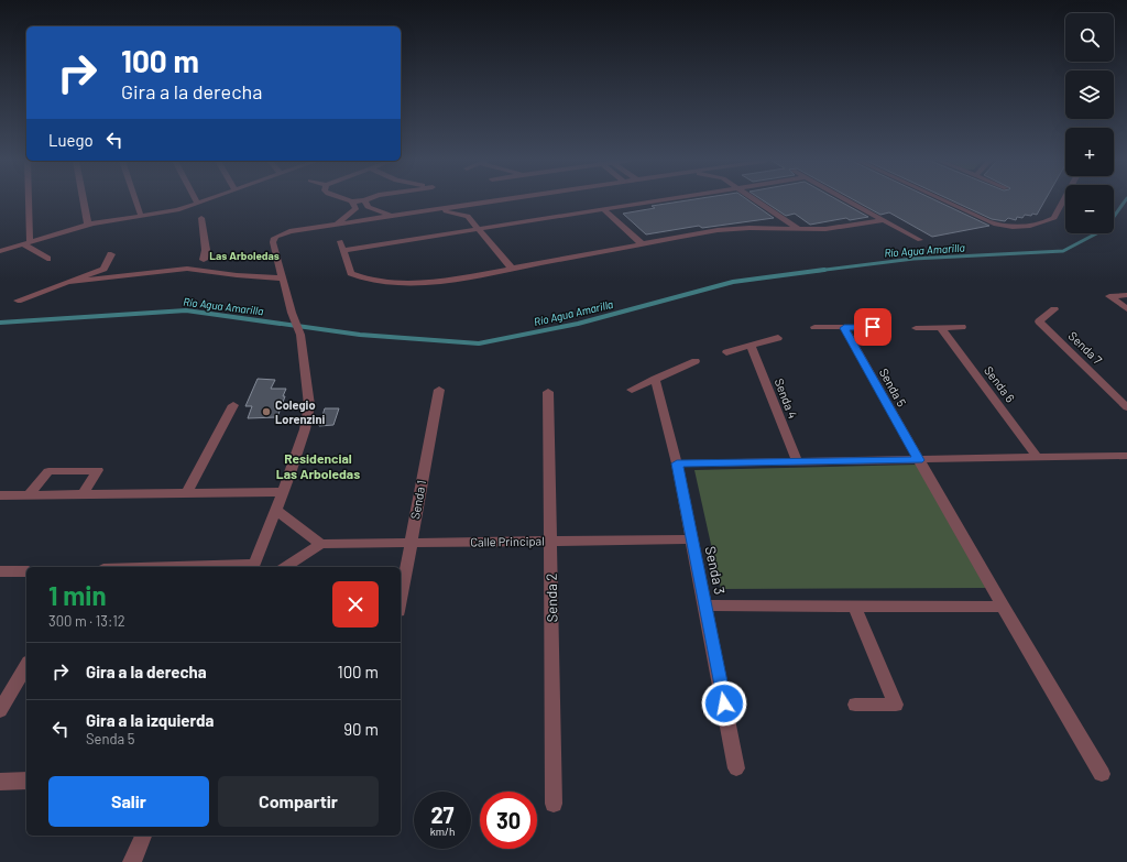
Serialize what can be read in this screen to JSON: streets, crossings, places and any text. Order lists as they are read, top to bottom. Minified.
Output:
{"streets":{"street":["Senda 7","Senda 6","Senda 5","Senda 4","Senda 1","Calle Principal","Senda 3","Senda 2"]},"crossings":[["Senda 1","Calle Principal"],["Calle Principal","Senda 3"],["Calle Principal","Senda 2"]],"districts":["Las Arboledas","Residencial Las Arboledas"],"water":["Río Agua Amarilla"],"places":["Colegio Lorenzini"],"page":{"map_buttons":["+","−"],"turn":["100 m","Gira a la derecha"],"then":"Luego","heading":["1 min","300 m · 13:12"],"list":[{"name":"Gira a la derecha","value":"100 m"},{"name":"Gira a la izquierda","note":"Senda 5","value":"90 m"}],"buttons":["Salir","Compartir"],"speed":"27 km/h","limit":"30"}}
